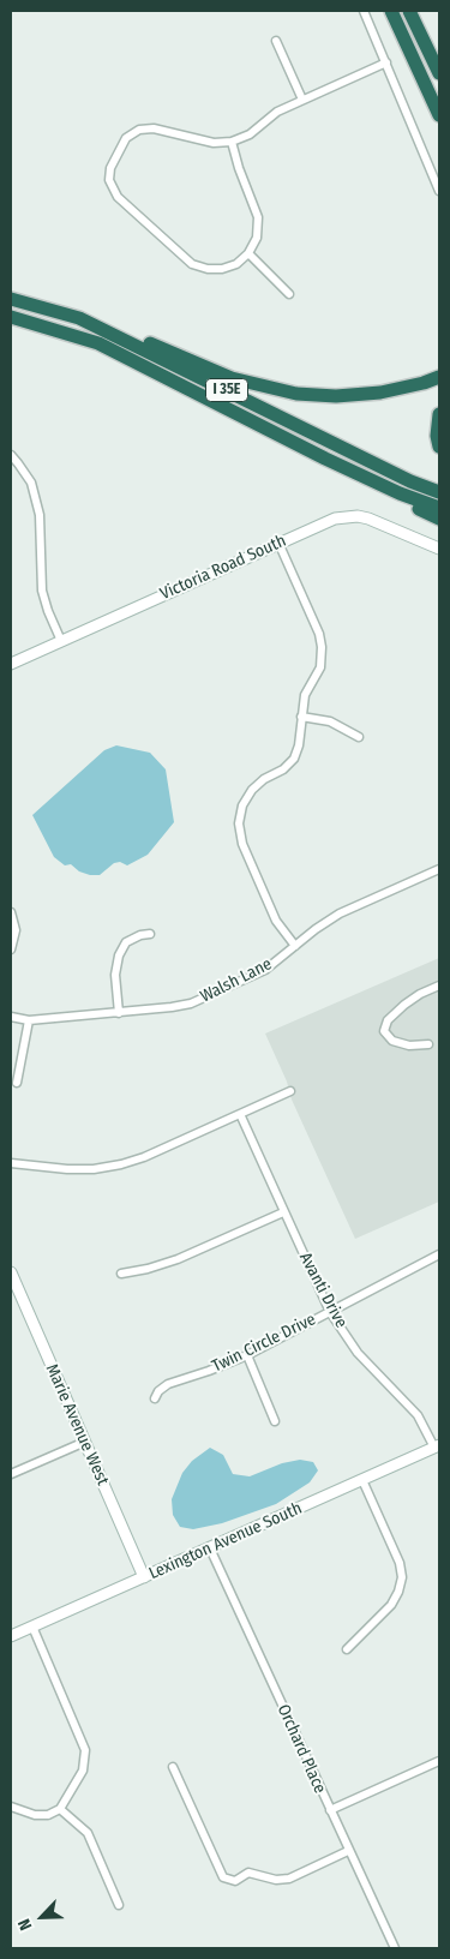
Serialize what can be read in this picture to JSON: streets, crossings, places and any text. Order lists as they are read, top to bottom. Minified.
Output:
{"streets":{"highway":["I 35E"],"street":["Victoria Road South","Walsh Lane","Avanti Drive","Twin Circle Drive","Marie Avenue West","Lexington Avenue South","Orchard Place"]},"crossings":[["Avanti Drive","Twin Circle Drive"],["Avanti Drive","Lexington Avenue South"],["Marie Avenue West","Lexington Avenue South"],["Lexington Avenue South","Orchard Place"]],"north":"bottom left"}
